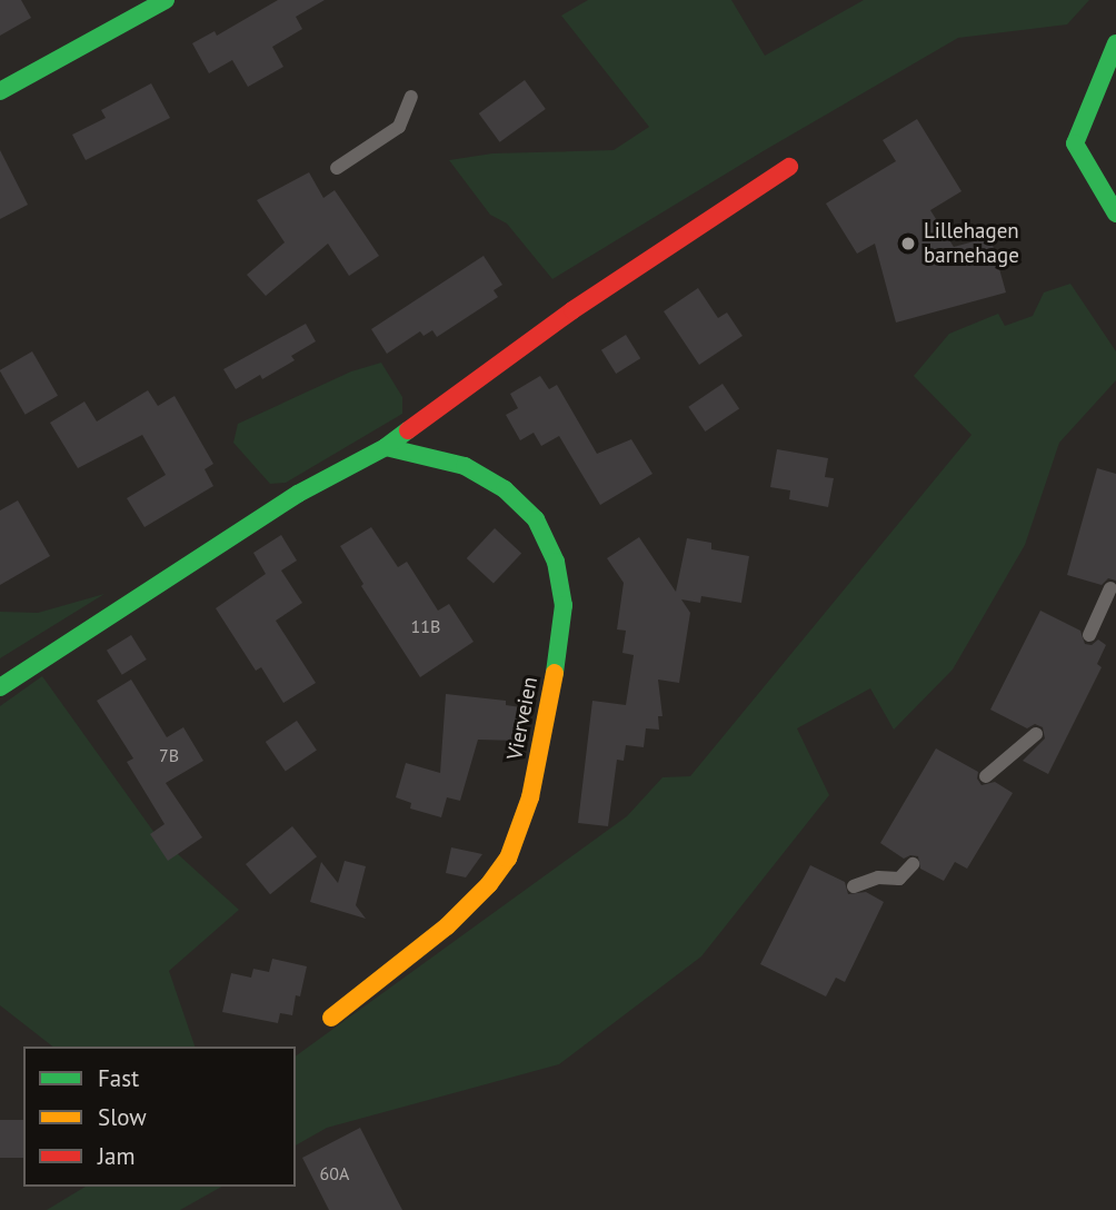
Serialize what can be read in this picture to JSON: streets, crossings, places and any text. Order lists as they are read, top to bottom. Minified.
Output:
{"streets":{"street":["Vierveien"]},"places":["Lillehagen barnehage"],"house_numbers":["11B","7B","60A"],"legend":["Fast","Slow","Jam"]}
